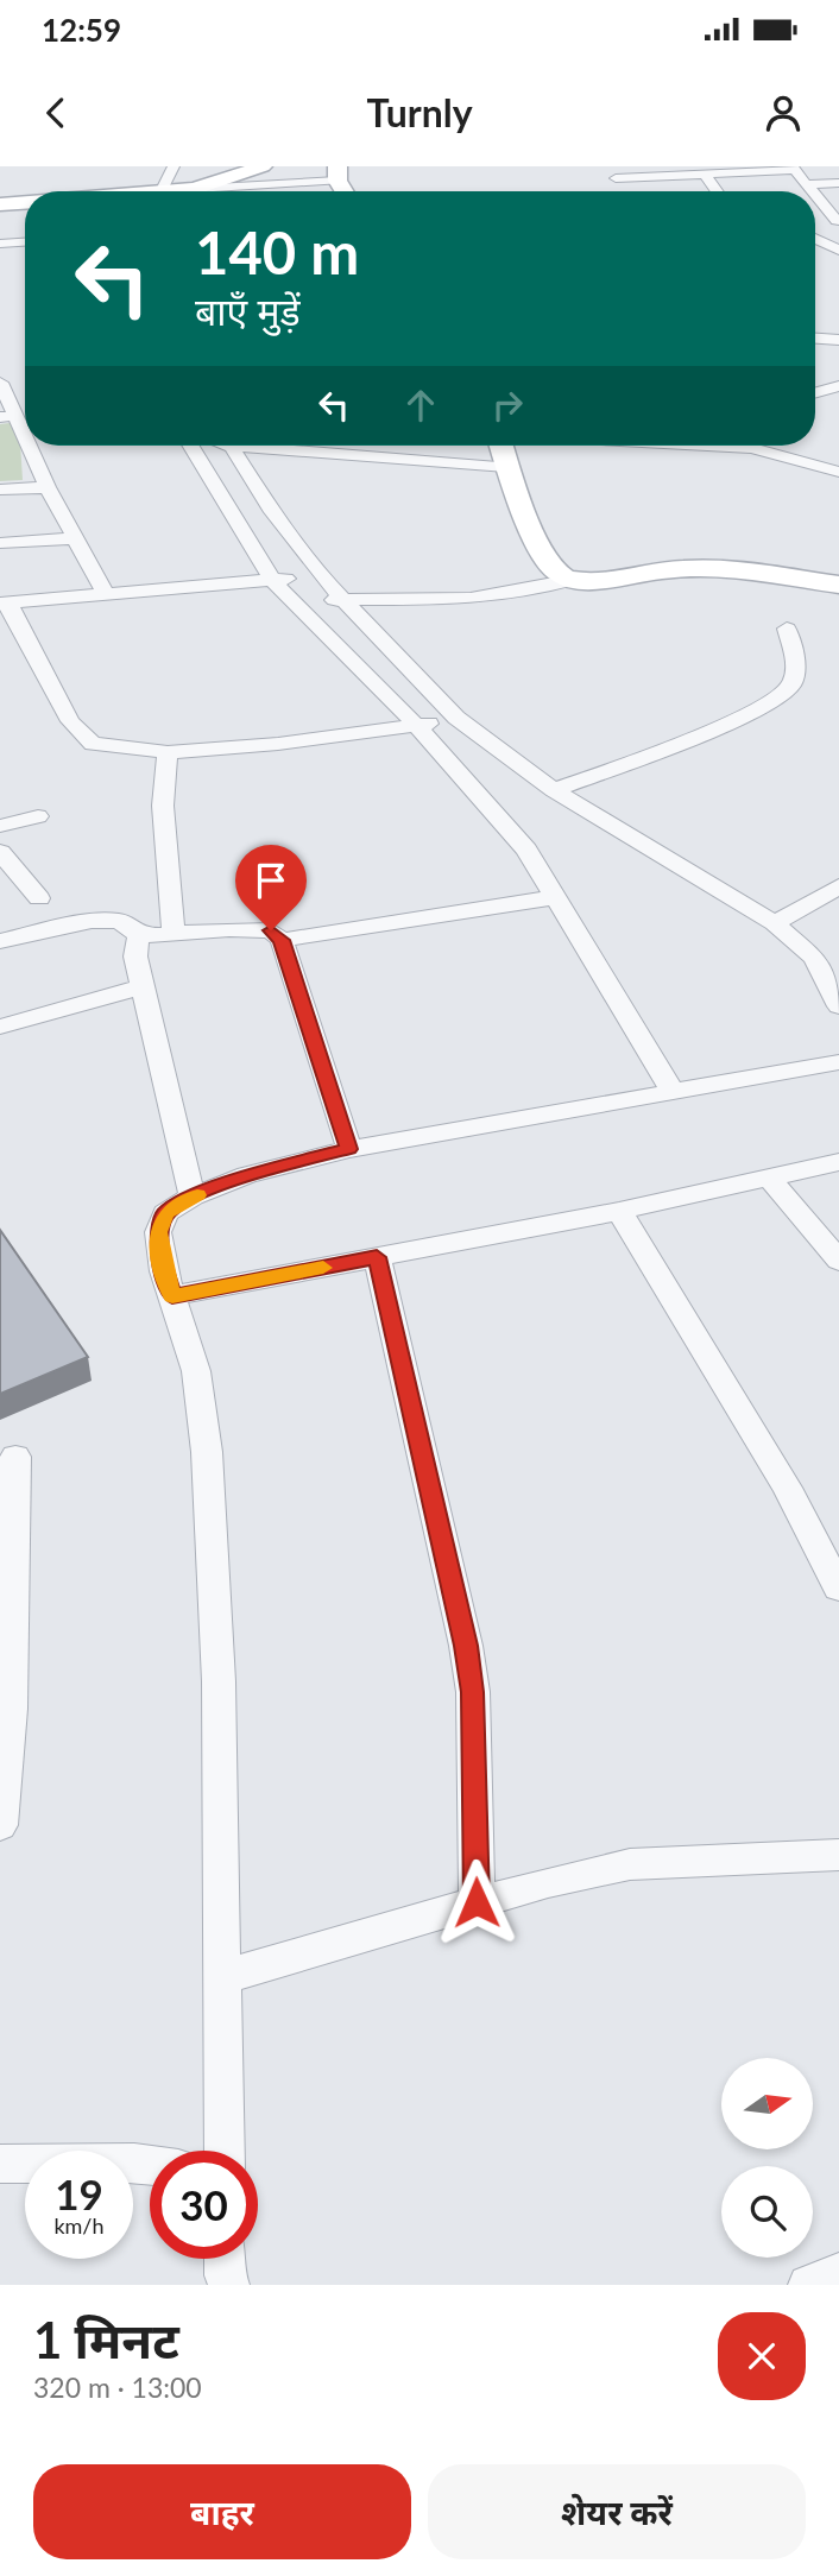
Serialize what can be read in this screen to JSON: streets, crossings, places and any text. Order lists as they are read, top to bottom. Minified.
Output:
{"north":"right","page":{"status":"12:59","header":"Turnly","turn":["140 m","बाएँ मुड़ें"],"speed":"19 km/h","limit":"30","heading":["1 मिनट","320 m · 13:00"],"buttons":["बाहर","शेयर करें"]}}
